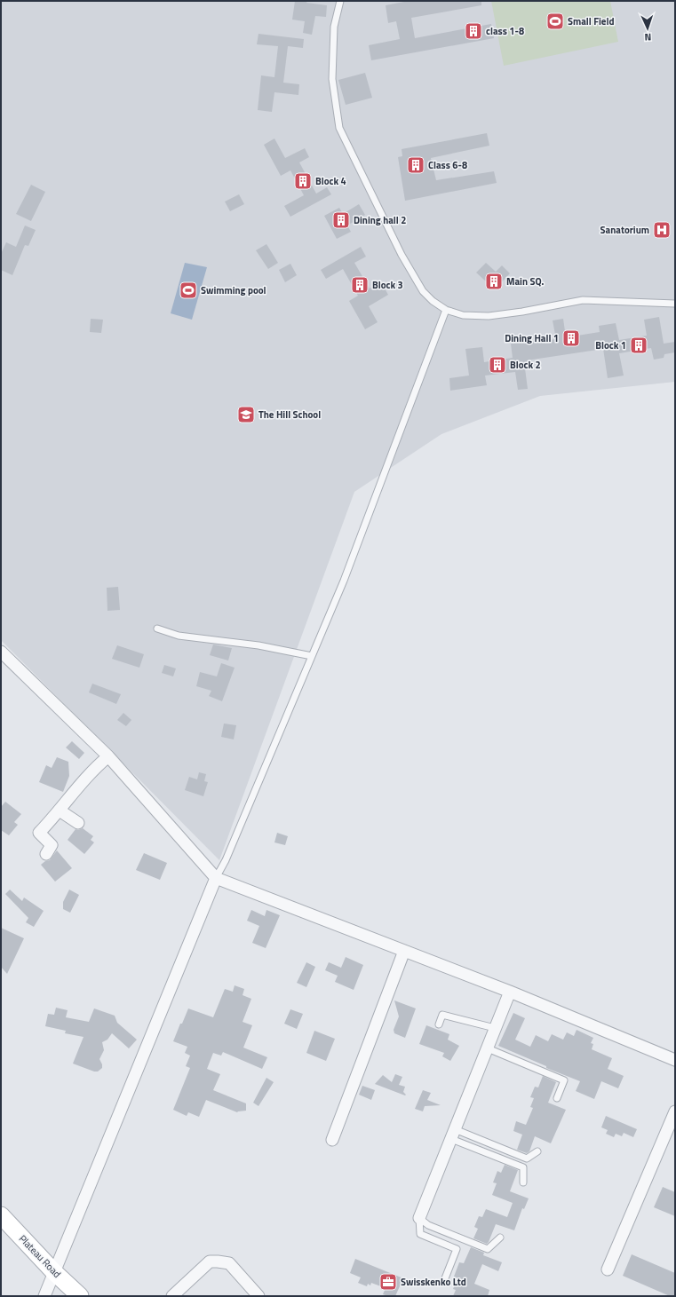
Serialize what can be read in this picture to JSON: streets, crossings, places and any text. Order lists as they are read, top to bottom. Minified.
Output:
{"streets":{"street":["Plateau Road"]},"places":{"sports":["Small Field","Swimming pool"],"building":["class 1-8","Class 6-8","Block 4","Dining hall 2","Main SQ.","Block 3","Dining Hall 1","Block 1","Block 2"],"hospital":["Sanatorium"],"school or university":["The Hill School"],"office":["Swisskenko Ltd"]},"north":"bottom"}
